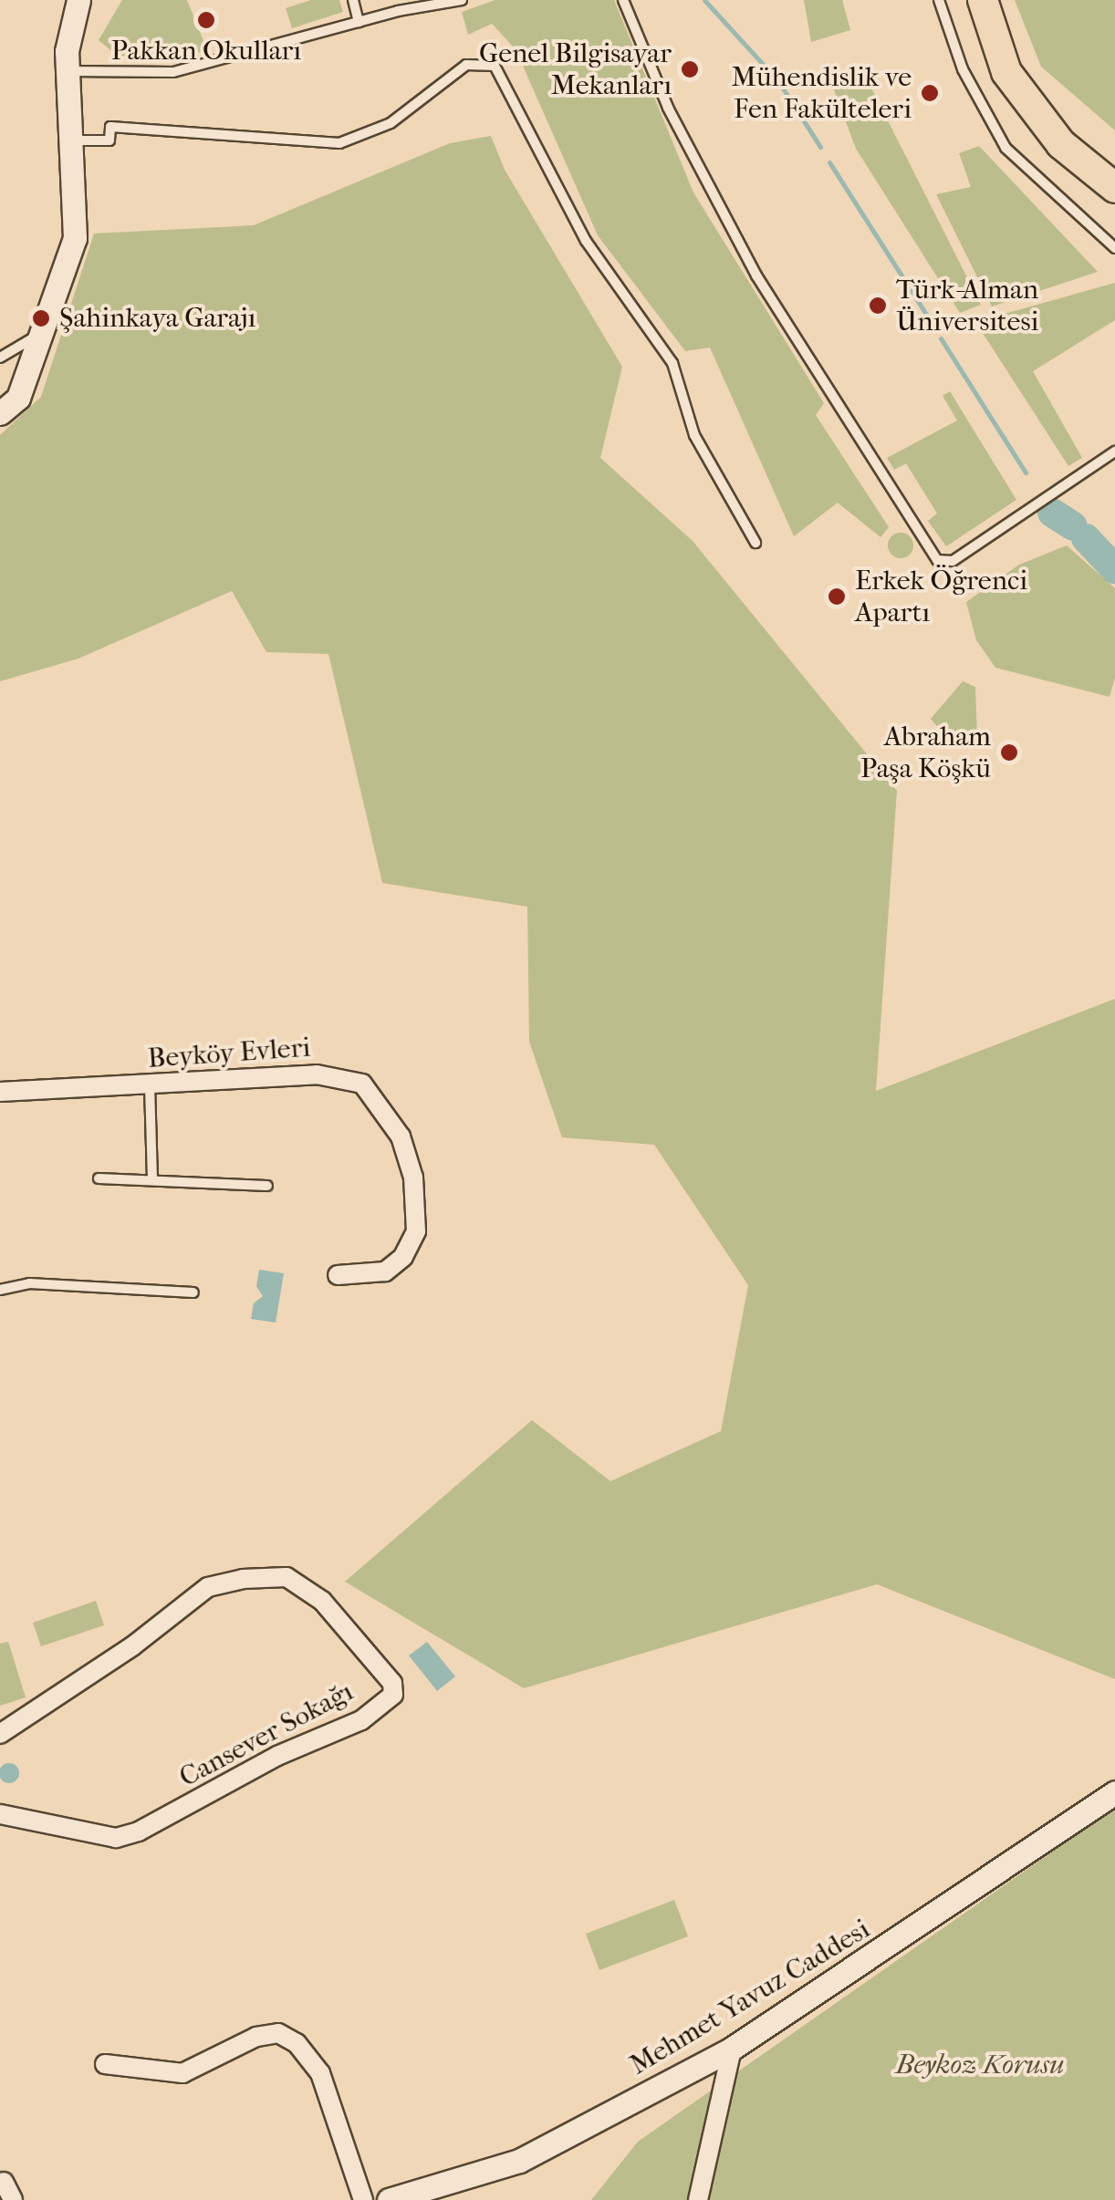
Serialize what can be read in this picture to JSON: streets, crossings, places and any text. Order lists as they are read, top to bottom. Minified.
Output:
{"streets":{"street":["Beyköy Evleri","Cansever Sokağı","Mehmet Yavuz Caddesi"]},"parks":["Beykoz Korusu"],"places":["Pakkan Okulları","Genel Bilgisayar Mekanları","Mühendislik ve Fen Fakülteleri","Türk-Alman Üniversitesi","Şahinkaya Garajı","Erkek Öğrenci Apartı","Abraham Paşa Köşkü"]}
